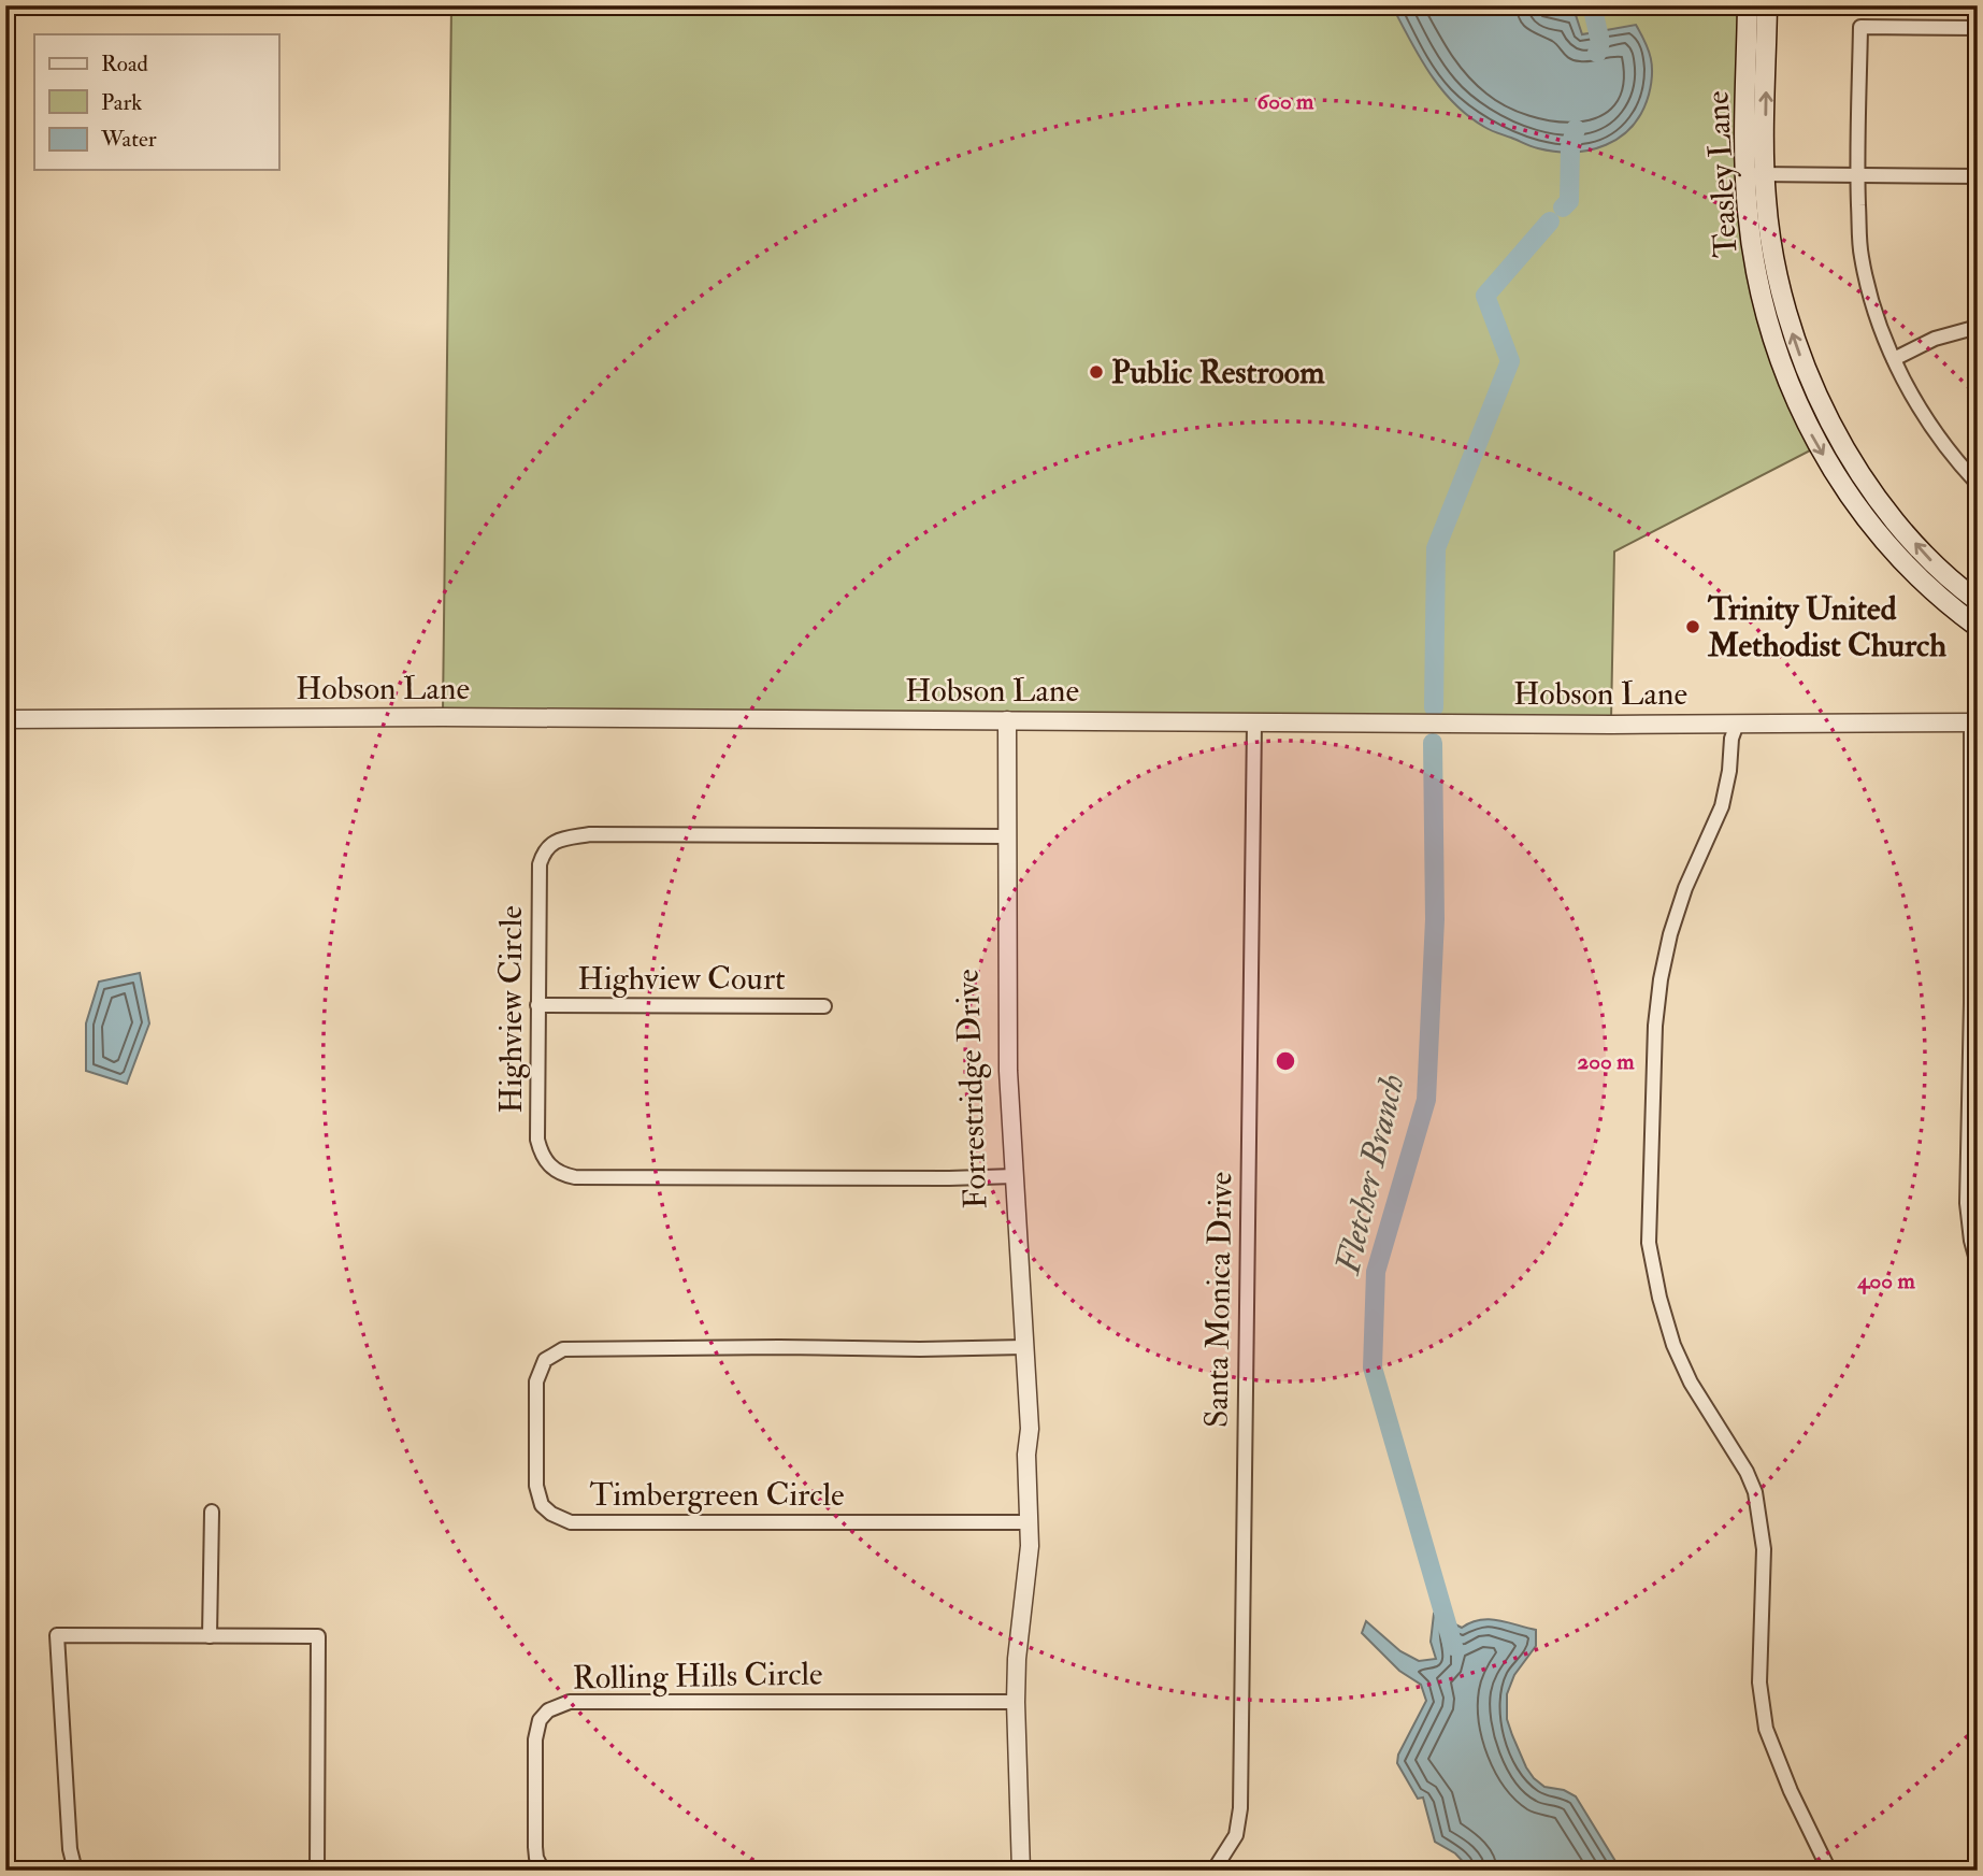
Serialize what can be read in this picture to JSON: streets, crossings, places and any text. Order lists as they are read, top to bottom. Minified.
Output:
{"streets":{"main road":["Teasley Lane"],"street":["Hobson Lane","Highview Court","Highview Circle","Forrestridge Drive","Santa Monica Drive","Timbergreen Circle","Rolling Hills Circle"]},"crossings":[["Hobson Lane","Forrestridge Drive"],["Hobson Lane","Santa Monica Drive"],["Highview Court","Highview Circle"],["Highview Circle","Forrestridge Drive"],["Forrestridge Drive","Timbergreen Circle"],["Forrestridge Drive","Rolling Hills Circle"]],"water":["Fletcher Branch"],"places":["Public Restroom","Trinity United Methodist Church"],"legend":["Road","Park","Water"],"rings":["600 m","200 m","400 m"]}
